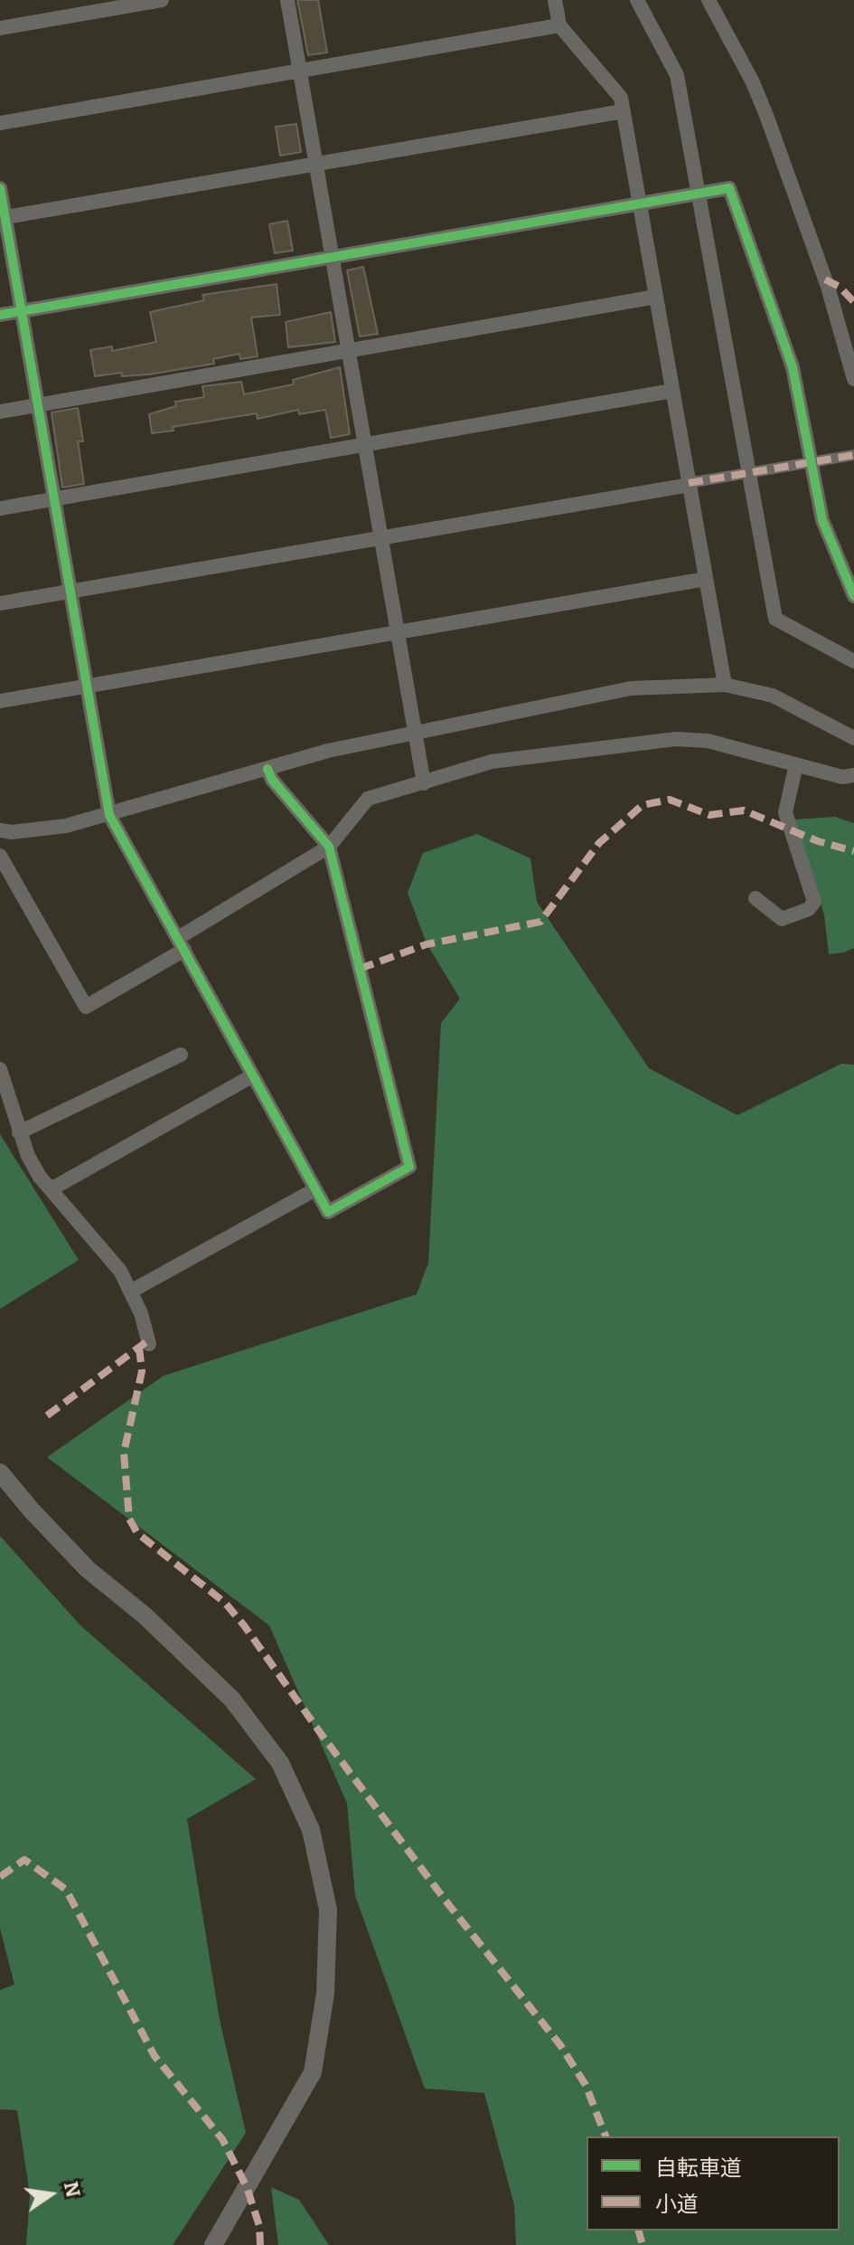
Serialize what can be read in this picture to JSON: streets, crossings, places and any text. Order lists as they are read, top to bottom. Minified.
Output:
{"legend":["自転車道","小道"],"north":"right"}
